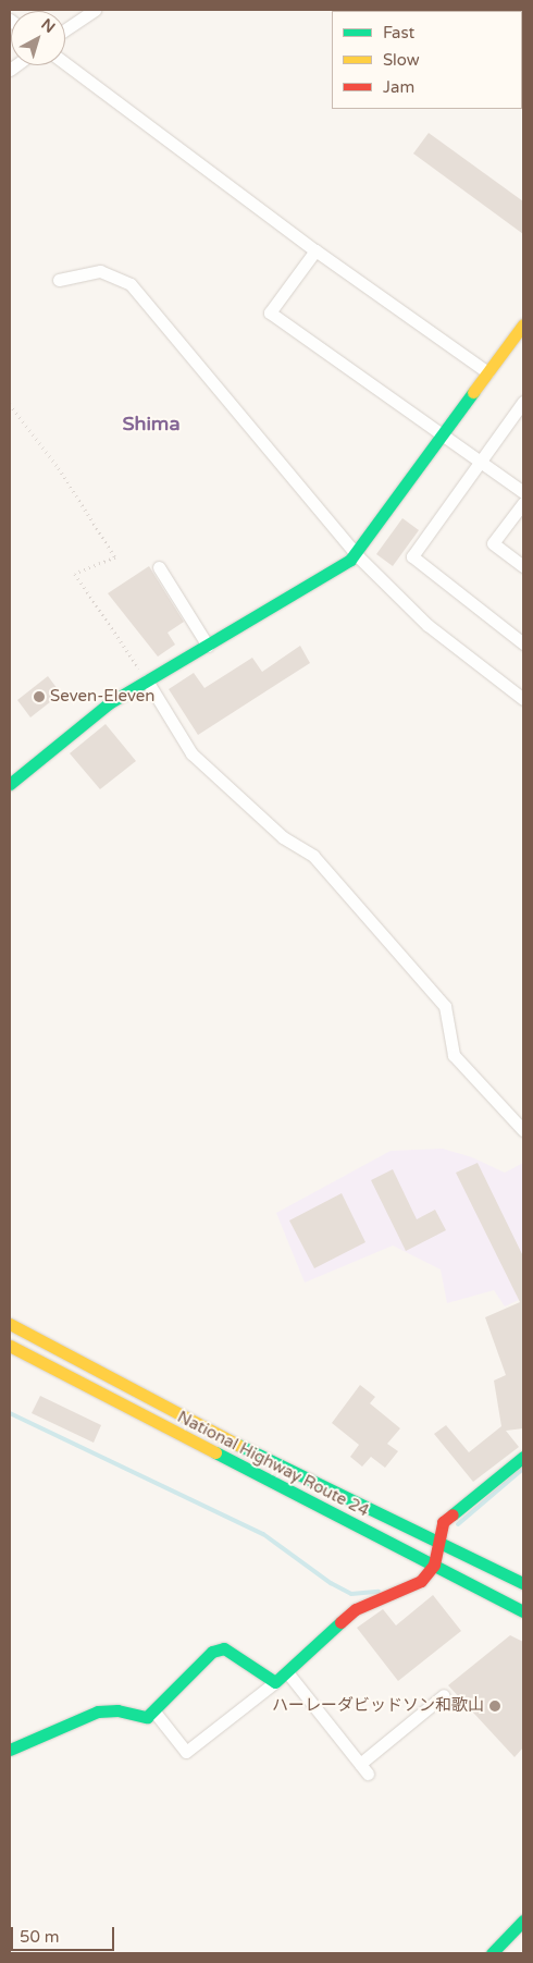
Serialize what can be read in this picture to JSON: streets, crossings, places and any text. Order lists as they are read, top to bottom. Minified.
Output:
{"streets":{"main road":["National Highway Route 24"]},"districts":["Shima"],"places":["Seven-Eleven","ハーレーダビッドソン和歌山"],"legend":["Fast","Slow","Jam"],"scale_bar":"50 m","north":"top right"}
